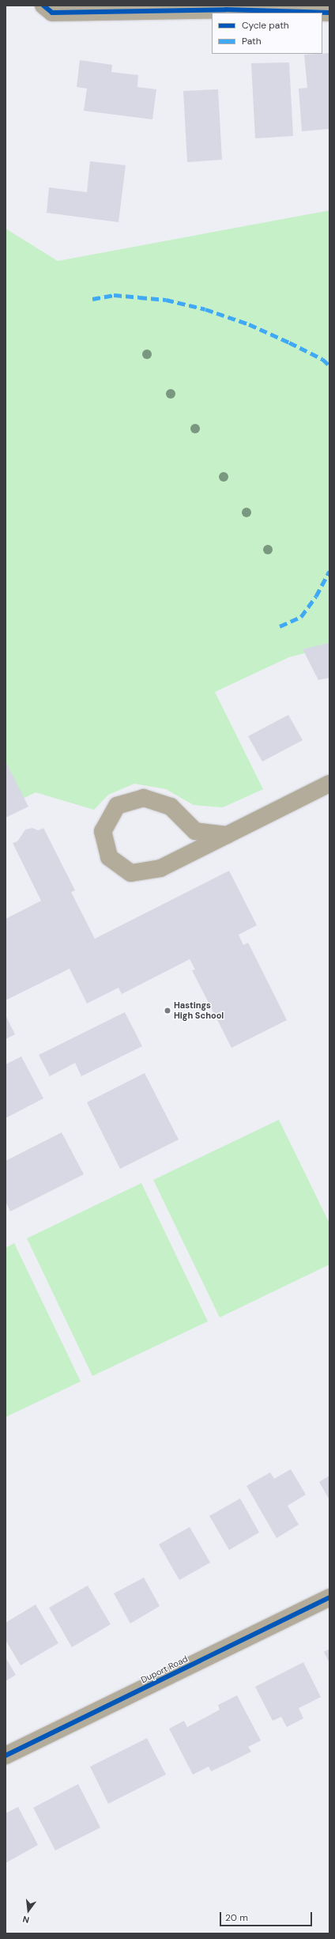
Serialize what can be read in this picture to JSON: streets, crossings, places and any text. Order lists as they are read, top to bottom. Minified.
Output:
{"streets":{"street":["Duport Road"]},"places":["Hastings High School"],"legend":["Cycle path","Path"],"scale_bar":"20 m","north":"bottom"}
